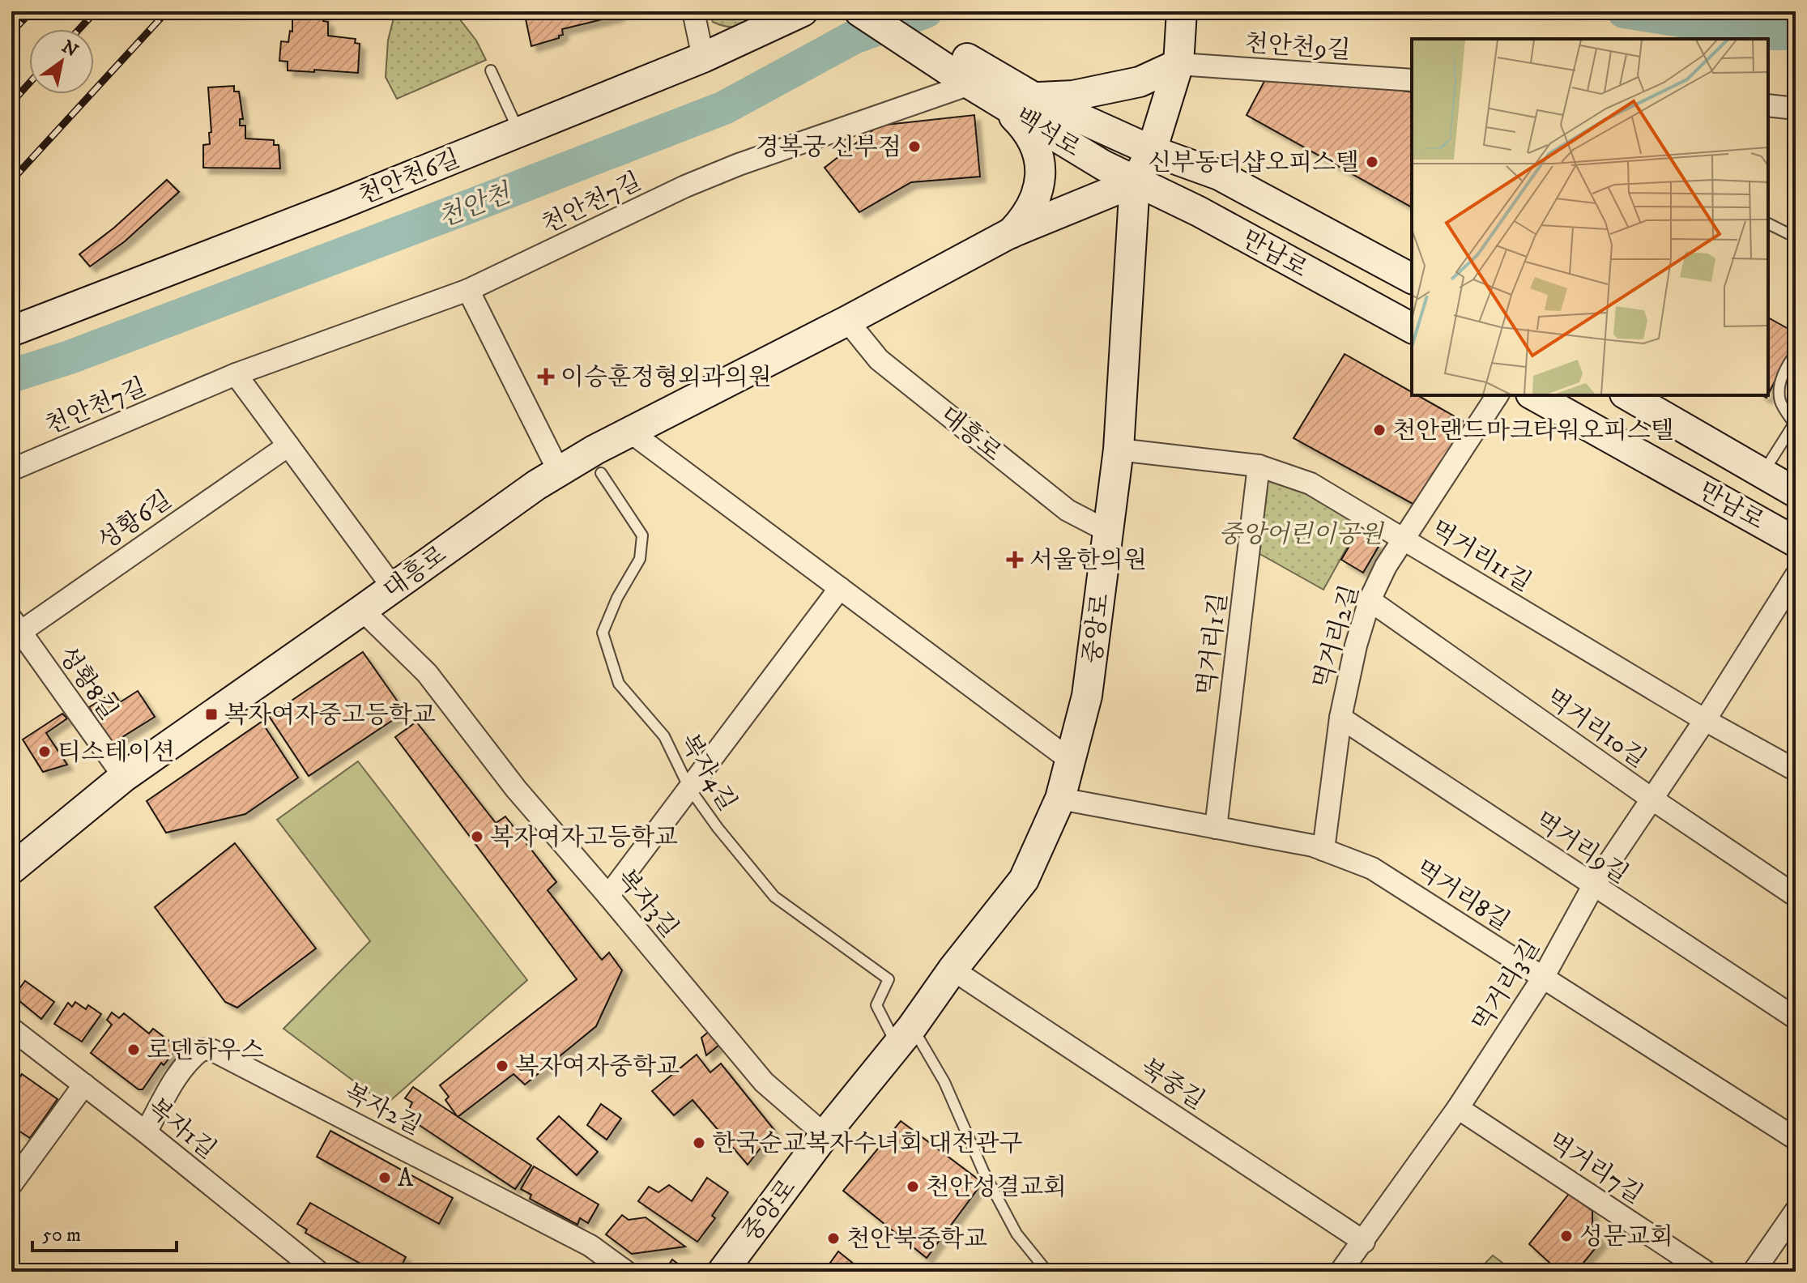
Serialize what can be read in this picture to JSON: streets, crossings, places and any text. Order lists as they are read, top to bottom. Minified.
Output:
{"streets":{"street":["천안천9길","백석로","천안천6길","천안천7길","만남로","대흥로","성황6길","먹거리11길","중앙로","먹거리2길","먹거리1길","성황8길","먹거리10길","먹거리9길","먹거리8길","복자3길","먹거리3길","북중길","복자2길","복자1길","먹거리7길"],"lane":["복자4길"]},"crossings":[["백석로","천안천7길"],["백석로","만남로"],["백석로","대흥로"],["백석로","중앙로"],["만남로","대흥로"],["만남로","중앙로"],["대흥로","중앙로"],["대흥로","성황8길"],["대흥로","복자3길"],["성황6길","성황8길"],["먹거리11길","중앙로"],["먹거리11길","먹거리2길"],["먹거리11길","먹거리1길"],["먹거리11길","먹거리3길"],["중앙로","복자4길"],["중앙로","먹거리8길"],["중앙로","복자3길"],["중앙로","북중길"],["먹거리2길","먹거리10길"],["먹거리2길","먹거리9길"],["먹거리2길","먹거리8길"],["먹거리1길","먹거리8길"],["먹거리10길","먹거리3길"],["먹거리9길","먹거리3길"],["먹거리8길","먹거리3길"],["먹거리3길","북중길"],["먹거리3길","먹거리7길"],["복자2길","복자1길"]],"water":["천안천"],"parks":["중앙어린이공원"],"places":{"other":["경복궁 신부점","신부동더샵오피스텔","천안랜드마크타워오피스텔","티스테이션","복자여자고등학교","로덴하우스","복자여자중학교","한국순교복자수녀회 대전관구","A","천안성결교회","성문교회","천안북중학교"],"health":["이승훈정형외과의원","서울한의원"],"transit":["복자여자중고등학교"]},"scale_bar":"50 m","north":"top right"}
